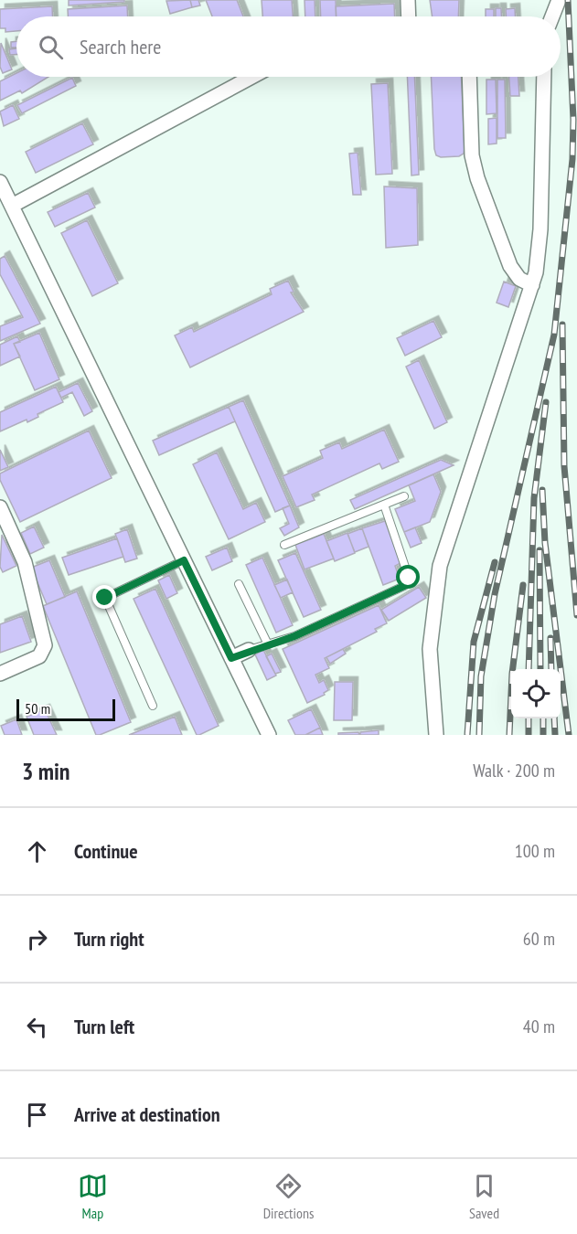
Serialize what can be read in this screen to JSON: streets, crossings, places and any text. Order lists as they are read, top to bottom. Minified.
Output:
{"scale_bar":"50 m","page":{"search":"Search here","scale":"50 m","heading":["3 min","Walk · 200 m"],"list":[["Continue","100 m"],["Turn right","60 m"],["Turn left","40 m"],"Arrive at destination"],"nav":["Map","Directions","Saved"]}}
